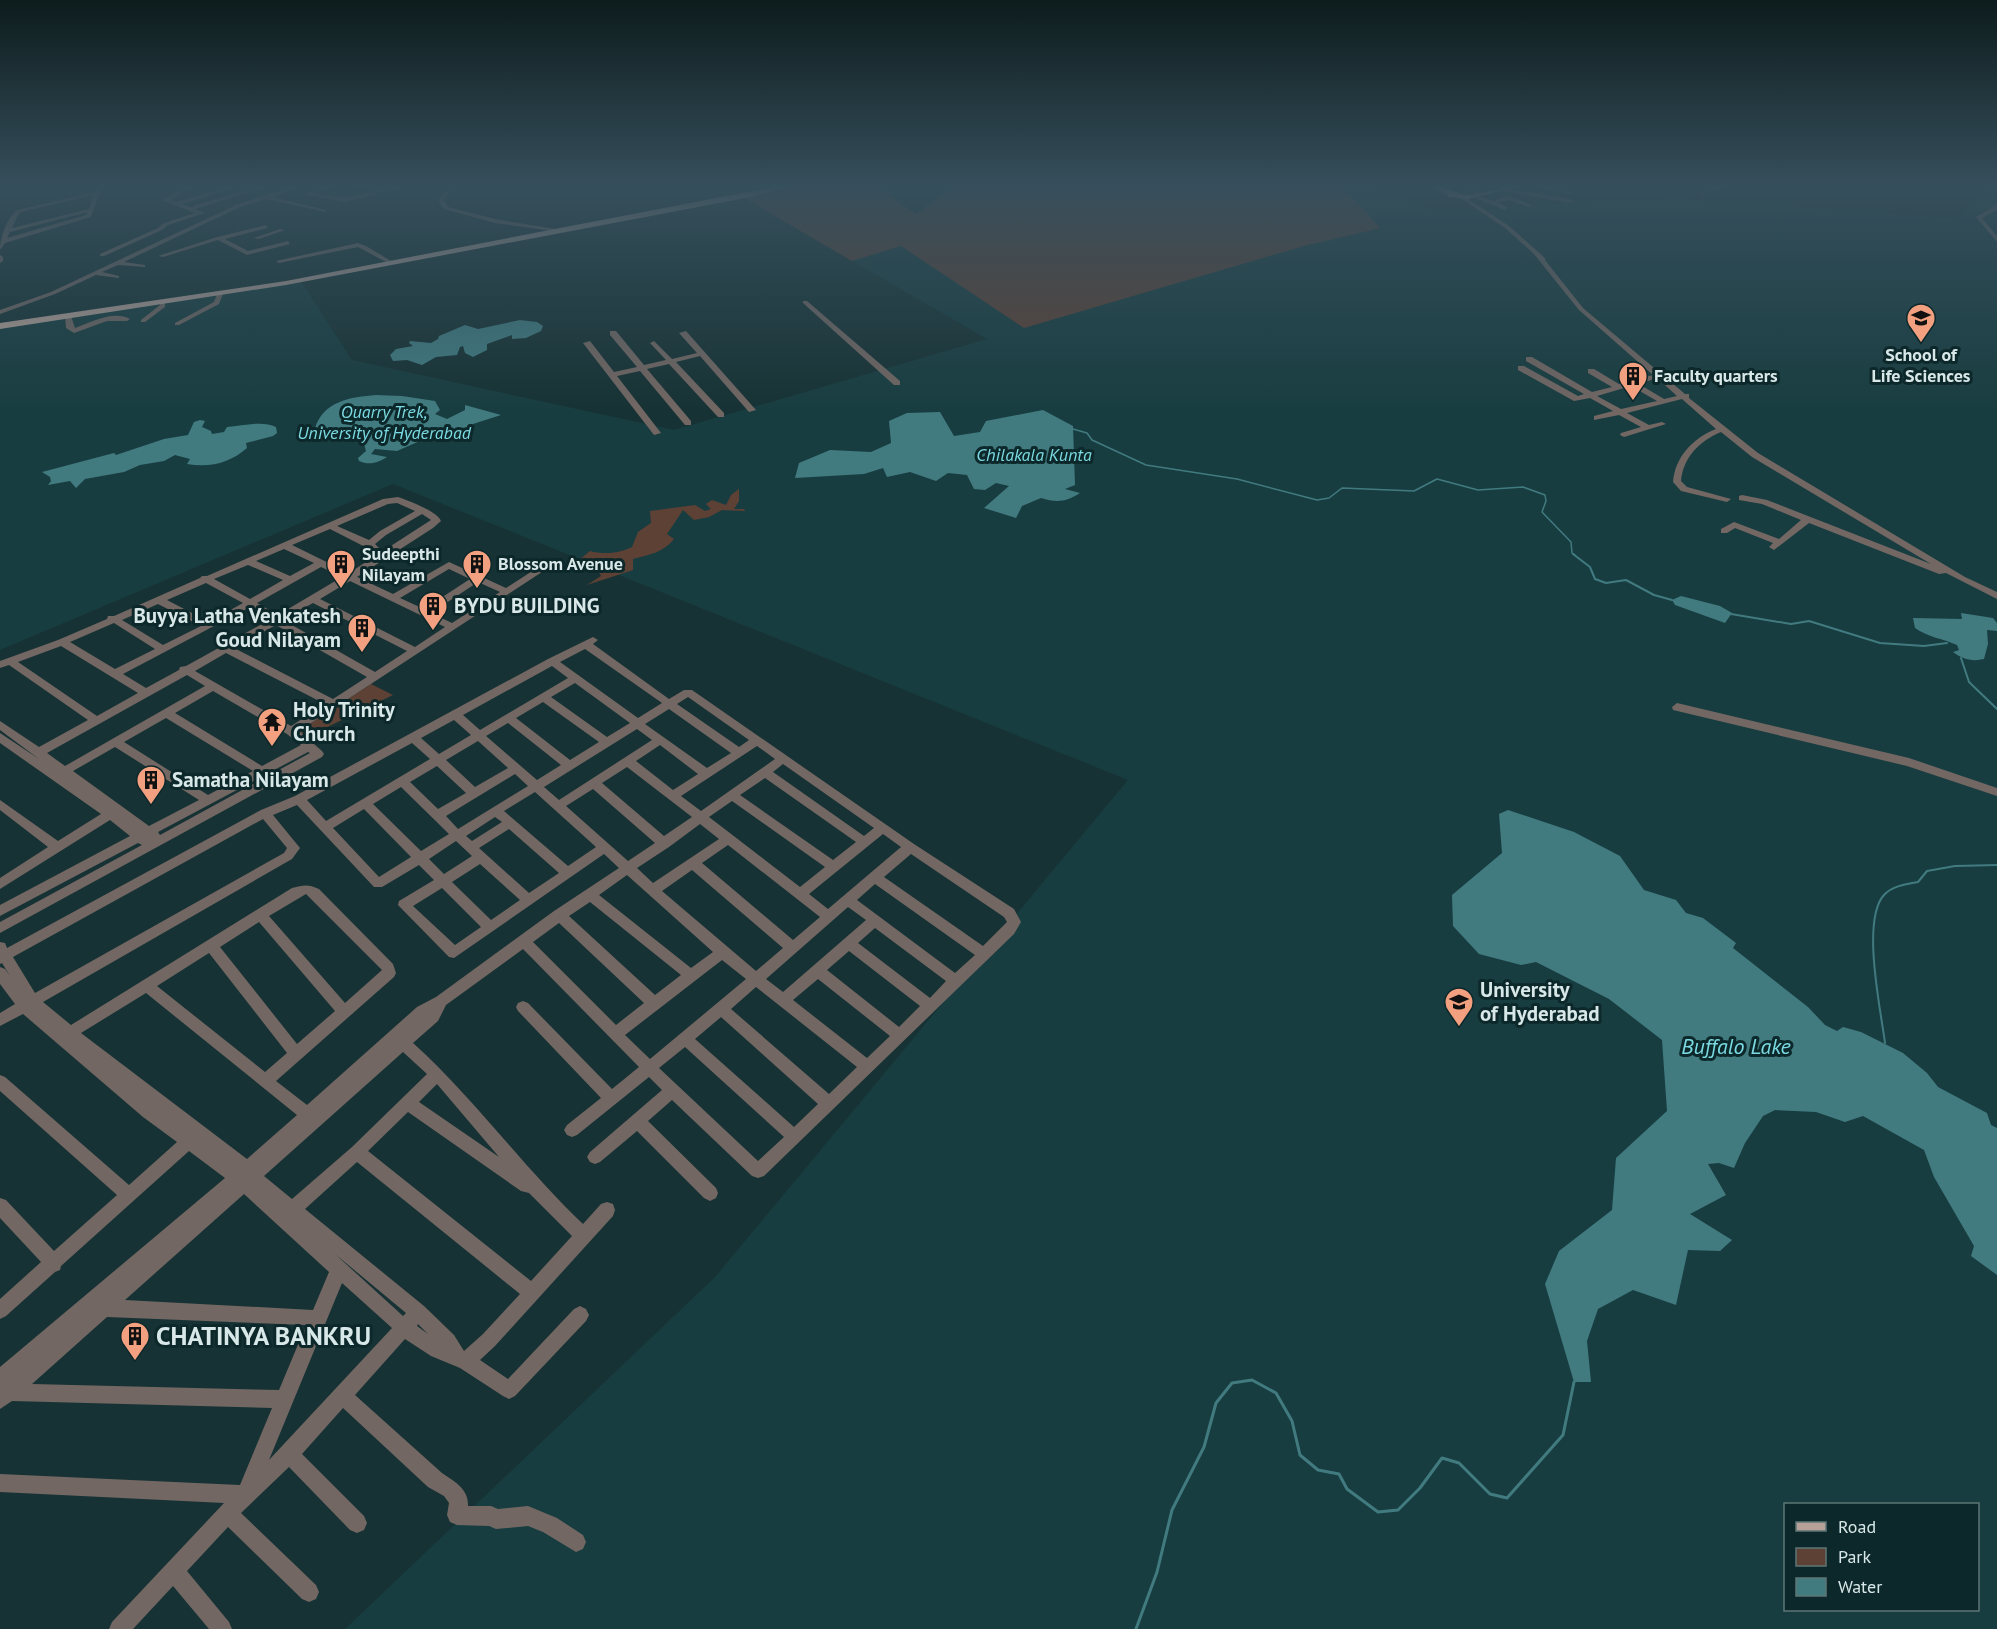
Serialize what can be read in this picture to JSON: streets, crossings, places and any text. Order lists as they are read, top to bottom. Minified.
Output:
{"water":["Quarry Trek, University of Hyderabad","Chilakala Kunta","Buffalo Lake"],"places":{"school or university":["School of Life Sciences","University of Hyderabad"],"building":["Faculty quarters","Sudeepthi Nilayam","Blossom Avenue","BYDU BUILDING","Buyya Latha Venkatesh Goud Nilayam","Samatha Nilayam","CHATINYA BANKRU"],"temple":["Holy Trinity Church"]},"legend":["Road","Park","Water"]}
